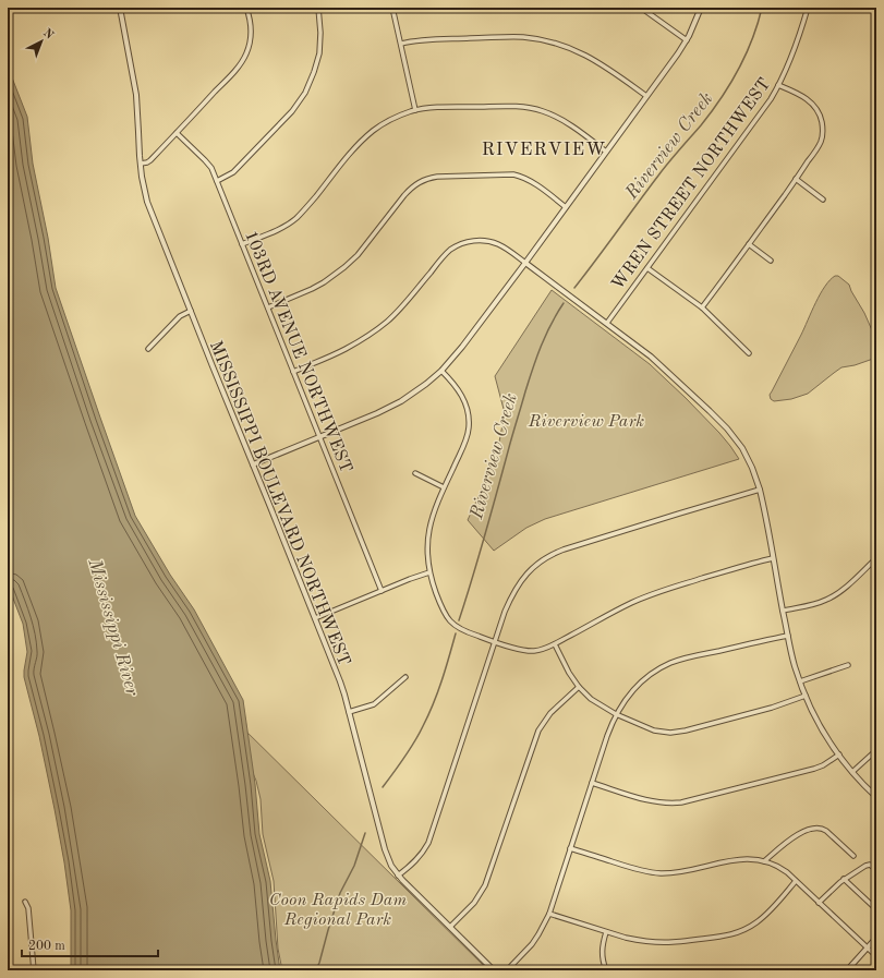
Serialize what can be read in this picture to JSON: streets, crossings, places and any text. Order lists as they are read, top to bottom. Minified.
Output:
{"streets":{"street":["WREN STREET NORTHWEST","103RD AVENUE NORTHWEST","MISSISSIPPI BOULEVARD NORTHWEST"]},"districts":["RIVERVIEW"],"water":["Riverview Creek","Mississippi River"],"parks":["Riverview Park","Coon Rapids Dam Regional Park"],"scale_bar":"200 m","north":"top right"}
